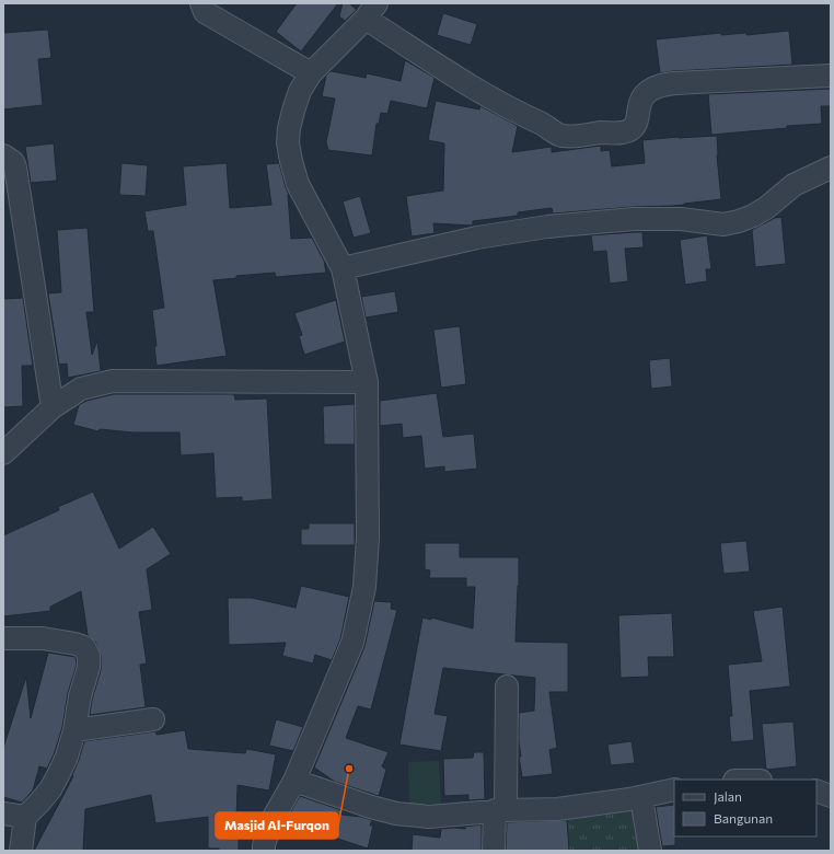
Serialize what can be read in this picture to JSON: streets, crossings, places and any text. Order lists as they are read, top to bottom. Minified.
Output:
{"places":["Masjid Al-Furqon"],"legend":["Jalan","Bangunan"]}
